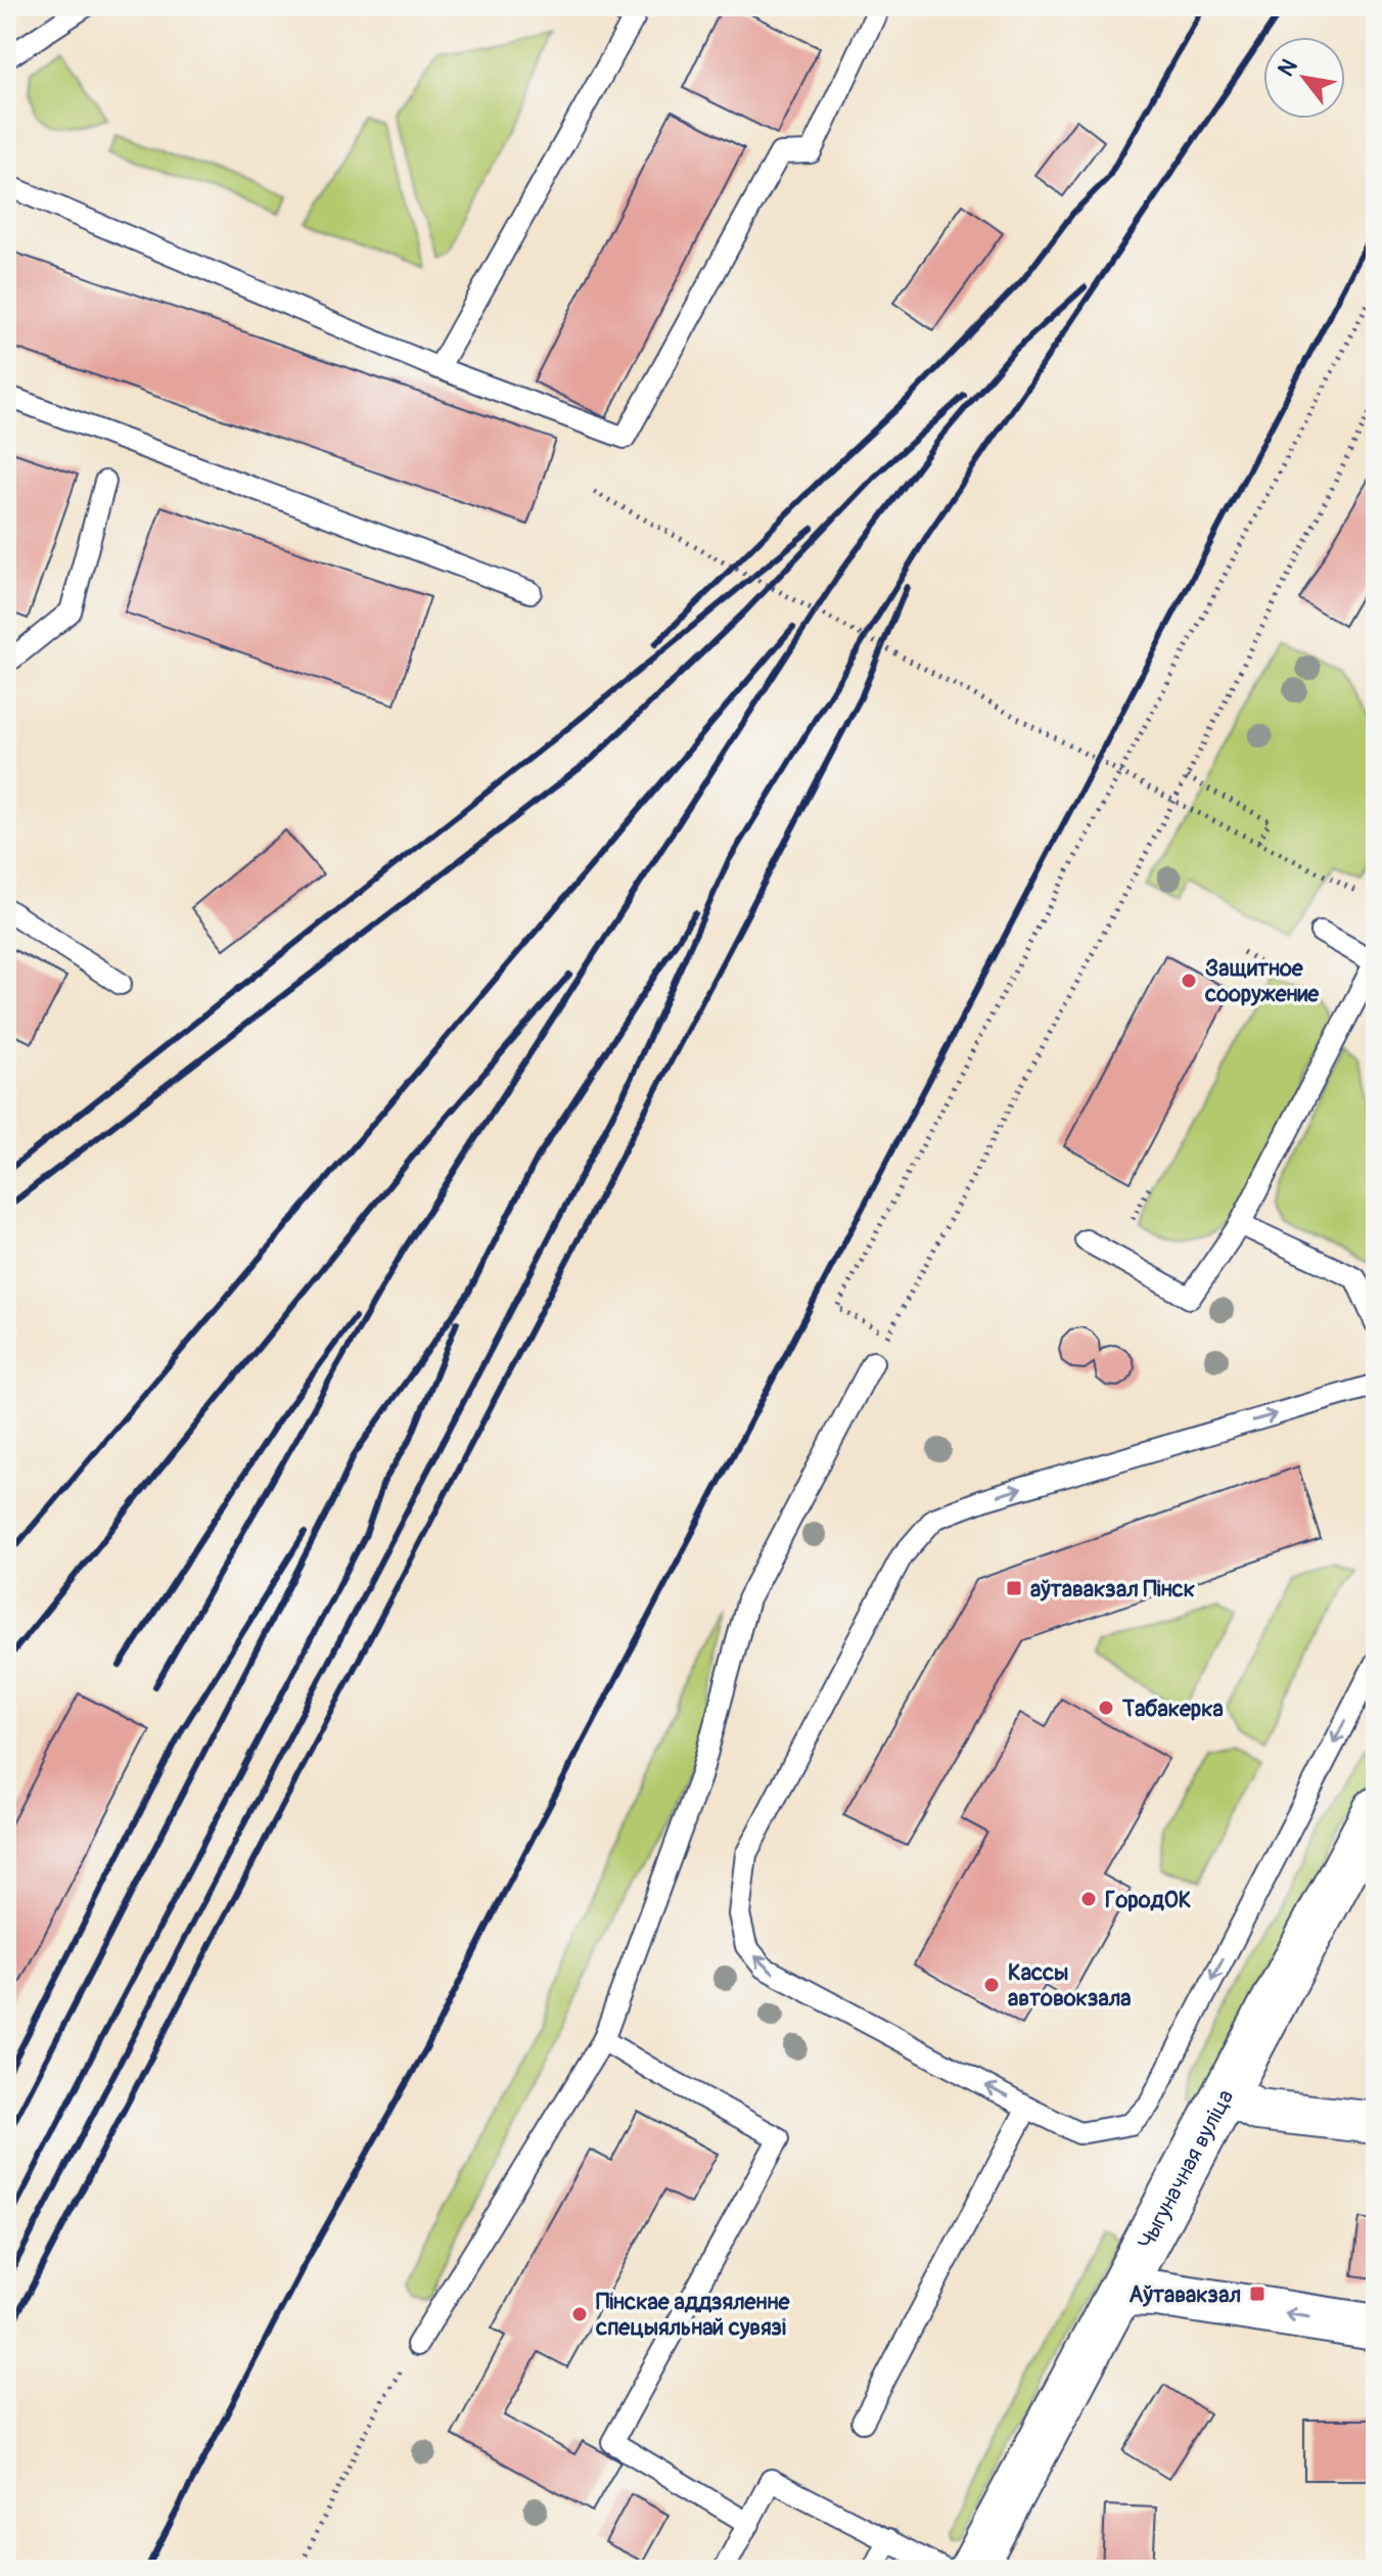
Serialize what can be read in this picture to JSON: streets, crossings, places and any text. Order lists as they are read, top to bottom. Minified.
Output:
{"streets":{"street":["Чыгуначная вуліца"]},"places":{"other":["Защитное сооружение","Табакерка","ГородОК","Кассы автовокзала","Пінскае аддзяленне спецыяльнай сувязі"],"transit":["аўтавакзал Пінск","Аўтавакзал"]},"north":"top left"}
